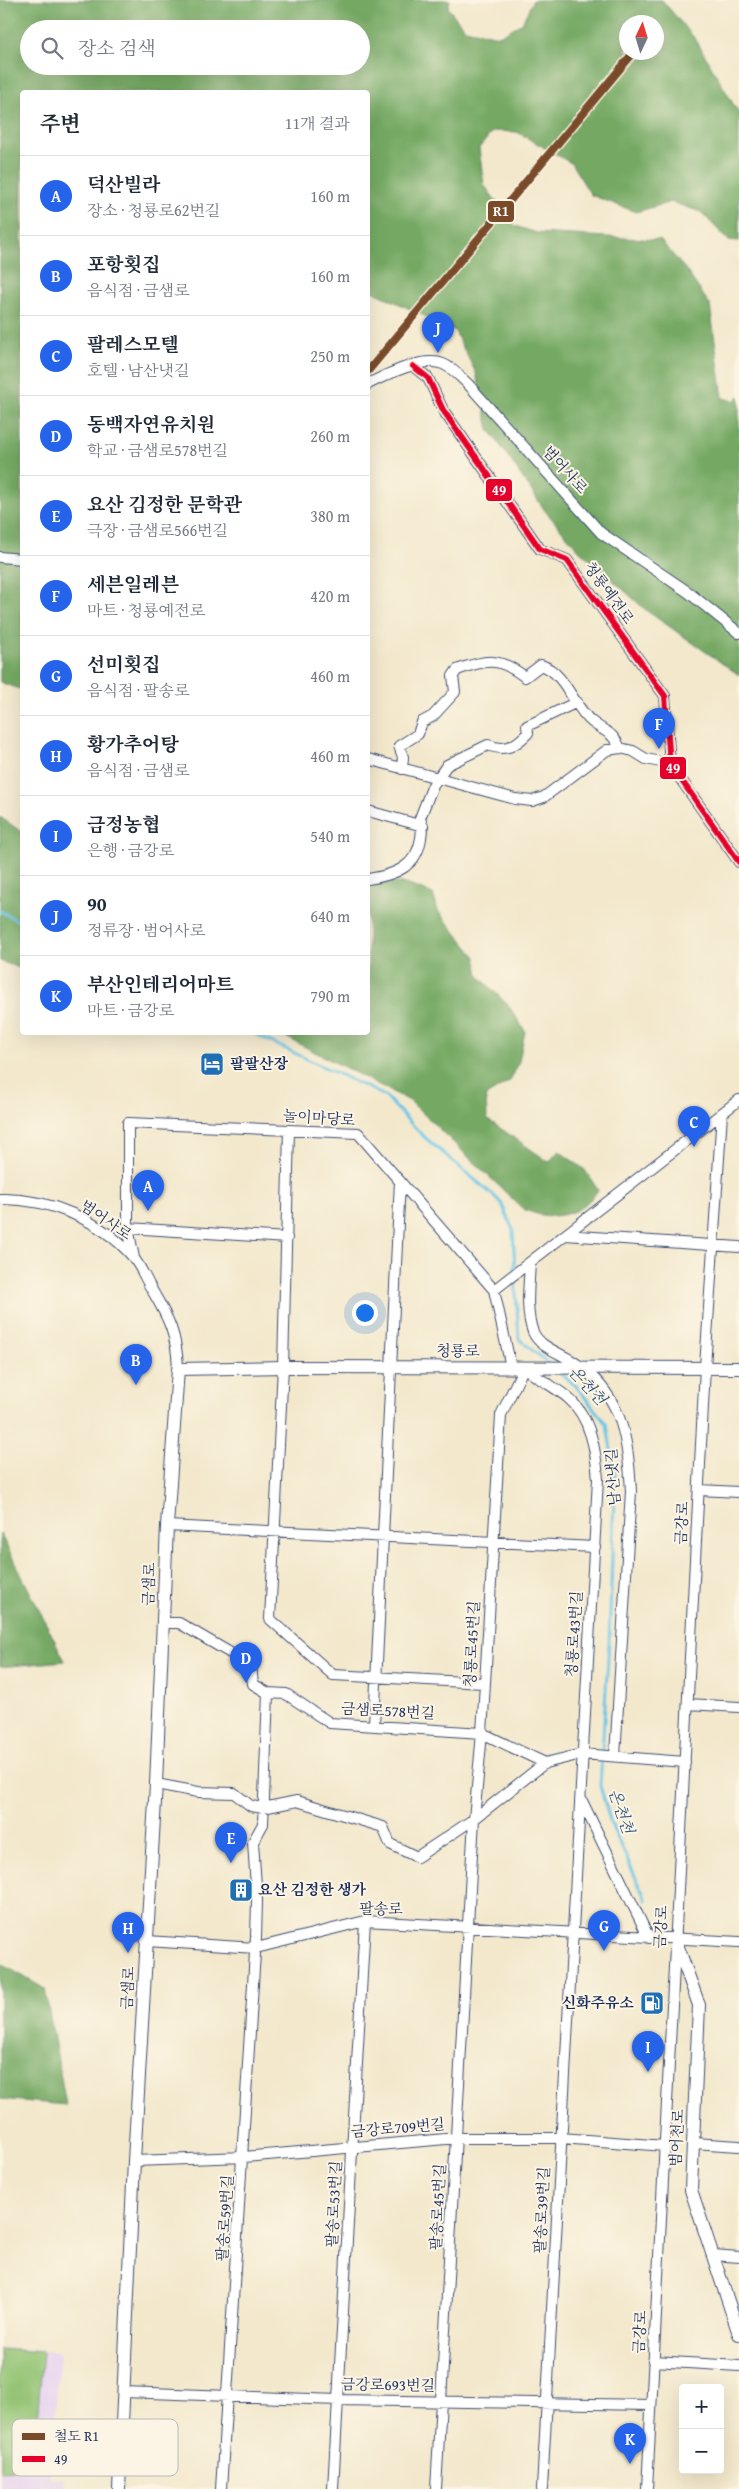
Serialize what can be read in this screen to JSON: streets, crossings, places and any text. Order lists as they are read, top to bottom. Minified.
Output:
{"streets":{"main road":["청룡로","금샘로","범어천로"],"street":["범어사로","청룡예전로","놀이마당로","남산냇길","금강로","청룡로43번길","청룡로45번길","금샘로578번길","팔송로","금강로709번길","팔송로53번길","팔송로45번길","팔송로39번길","팔송로59번길","금강로693번길"]},"crossings":[["범어사로","청룡예전로"],["범어사로","놀이마당로"],["범어사로","청룡로"],["범어사로","금샘로"],["놀이마당로","청룡로"],["청룡로","남산냇길"],["청룡로","금강로"],["청룡로","금샘로"],["청룡로","청룡로43번길"],["청룡로","청룡로45번길"],["금강로","팔송로"],["금강로","금강로709번길"],["금강로","범어천로"],["금강로","금강로693번길"],["금샘로","팔송로"],["금샘로","금강로709번길"],["금샘로","금강로693번길"],["청룡로43번길","청룡로45번길"],["청룡로43번길","팔송로"],["청룡로43번길","팔송로39번길"],["청룡로45번길","금샘로578번길"],["청룡로45번길","팔송로"],["청룡로45번길","팔송로45번길"],["금샘로578번길","팔송로59번길"],["팔송로","범어천로"],["팔송로","팔송로53번길"],["팔송로","팔송로45번길"],["팔송로","팔송로39번길"],["팔송로","팔송로59번길"],["금강로709번길","팔송로53번길"],["금강로709번길","팔송로45번길"],["금강로709번길","팔송로39번길"],["금강로709번길","팔송로59번길"],["팔송로53번길","금강로693번길"],["팔송로45번길","금강로693번길"],["팔송로39번길","금강로693번길"],["팔송로59번길","금강로693번길"]],"water":["온천천"],"places":{"hotel":["팔팔산장"],"building":["요산 김정한 생가"],"fuel station":["신화주유소"]},"lines":["rail line R1","transit line 49"],"legend":["철도 R1","49"],"north":"top","page":{"search":"장소 검색","heading":["주변","11개 결과"],"list":[{"mark":"A","name":"덕산빌라","note":"장소 · 청룡로62번길","value":"160 m"},{"mark":"B","name":"포항횟집","note":"음식점 · 금샘로","value":"160 m"},{"mark":"C","name":"팔레스모텔","note":"호텔 · 남산냇길","value":"250 m"},{"mark":"D","name":"동백자연유치원","note":"학교 · 금샘로578번길","value":"260 m"},{"mark":"E","name":"요산 김정한 문학관","note":"극장 · 금샘로566번길","value":"380 m"},{"mark":"F","name":"세븐일레븐","note":"마트 · 청룡예전로","value":"420 m"},{"mark":"G","name":"선미횟집","note":"음식점 · 팔송로","value":"460 m"},{"mark":"H","name":"황가추어탕","note":"음식점 · 금샘로","value":"460 m"},{"mark":"I","name":"금정농협","note":"은행 · 금강로","value":"540 m"},{"mark":"J","name":"90","note":"정류장 · 범어사로","value":"640 m"},{"mark":"K","name":"부산인테리어마트","note":"마트 · 금강로","value":"790 m"}],"pins":["J","F","C","A","B","D","E","G","H","I","K"],"map_buttons":["+","−"]}}
